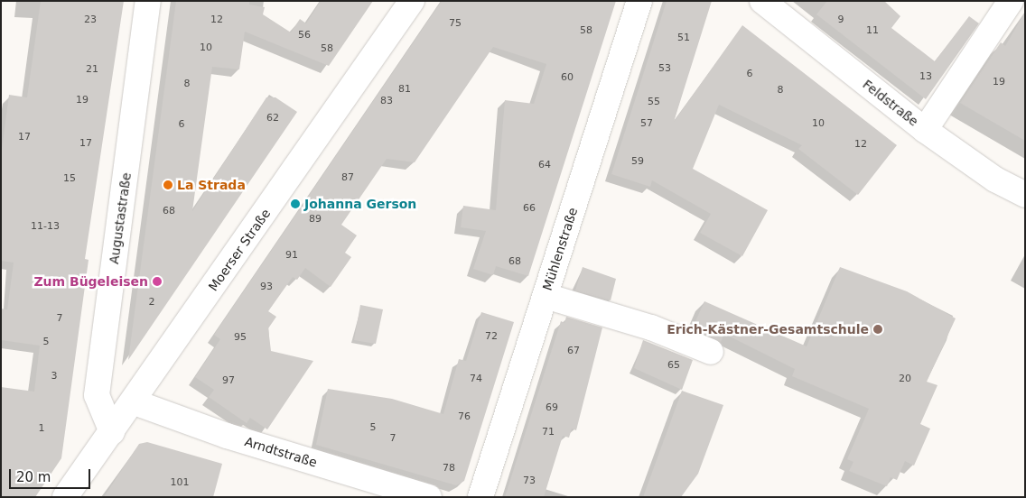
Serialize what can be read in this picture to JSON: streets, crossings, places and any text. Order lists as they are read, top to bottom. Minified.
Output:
{"streets":{"street":["Feldstraße","Augustastraße","Mühlenstraße","Moerser Straße","Arndtstraße"]},"crossings":[["Augustastraße","Moerser Straße"],["Moerser Straße","Arndtstraße"]],"places":["La Strada","Johanna Gerson","Zum Bügeleisen","Erich-Kästner-Gesamtschule"],"house_numbers":["23","12","9","75","58","11","56","51","10","58","53","21","6","13","60","19","8","81","8","19","83","55","62","57","10","6","17","17","12","59","64","87","15","66","68","89","11-13","91","68","93","2","7","72","95","5","67","65","3","74","20","97","69","76","5","1","71","7","78","73","101"],"scale_bar":"20 m"}
